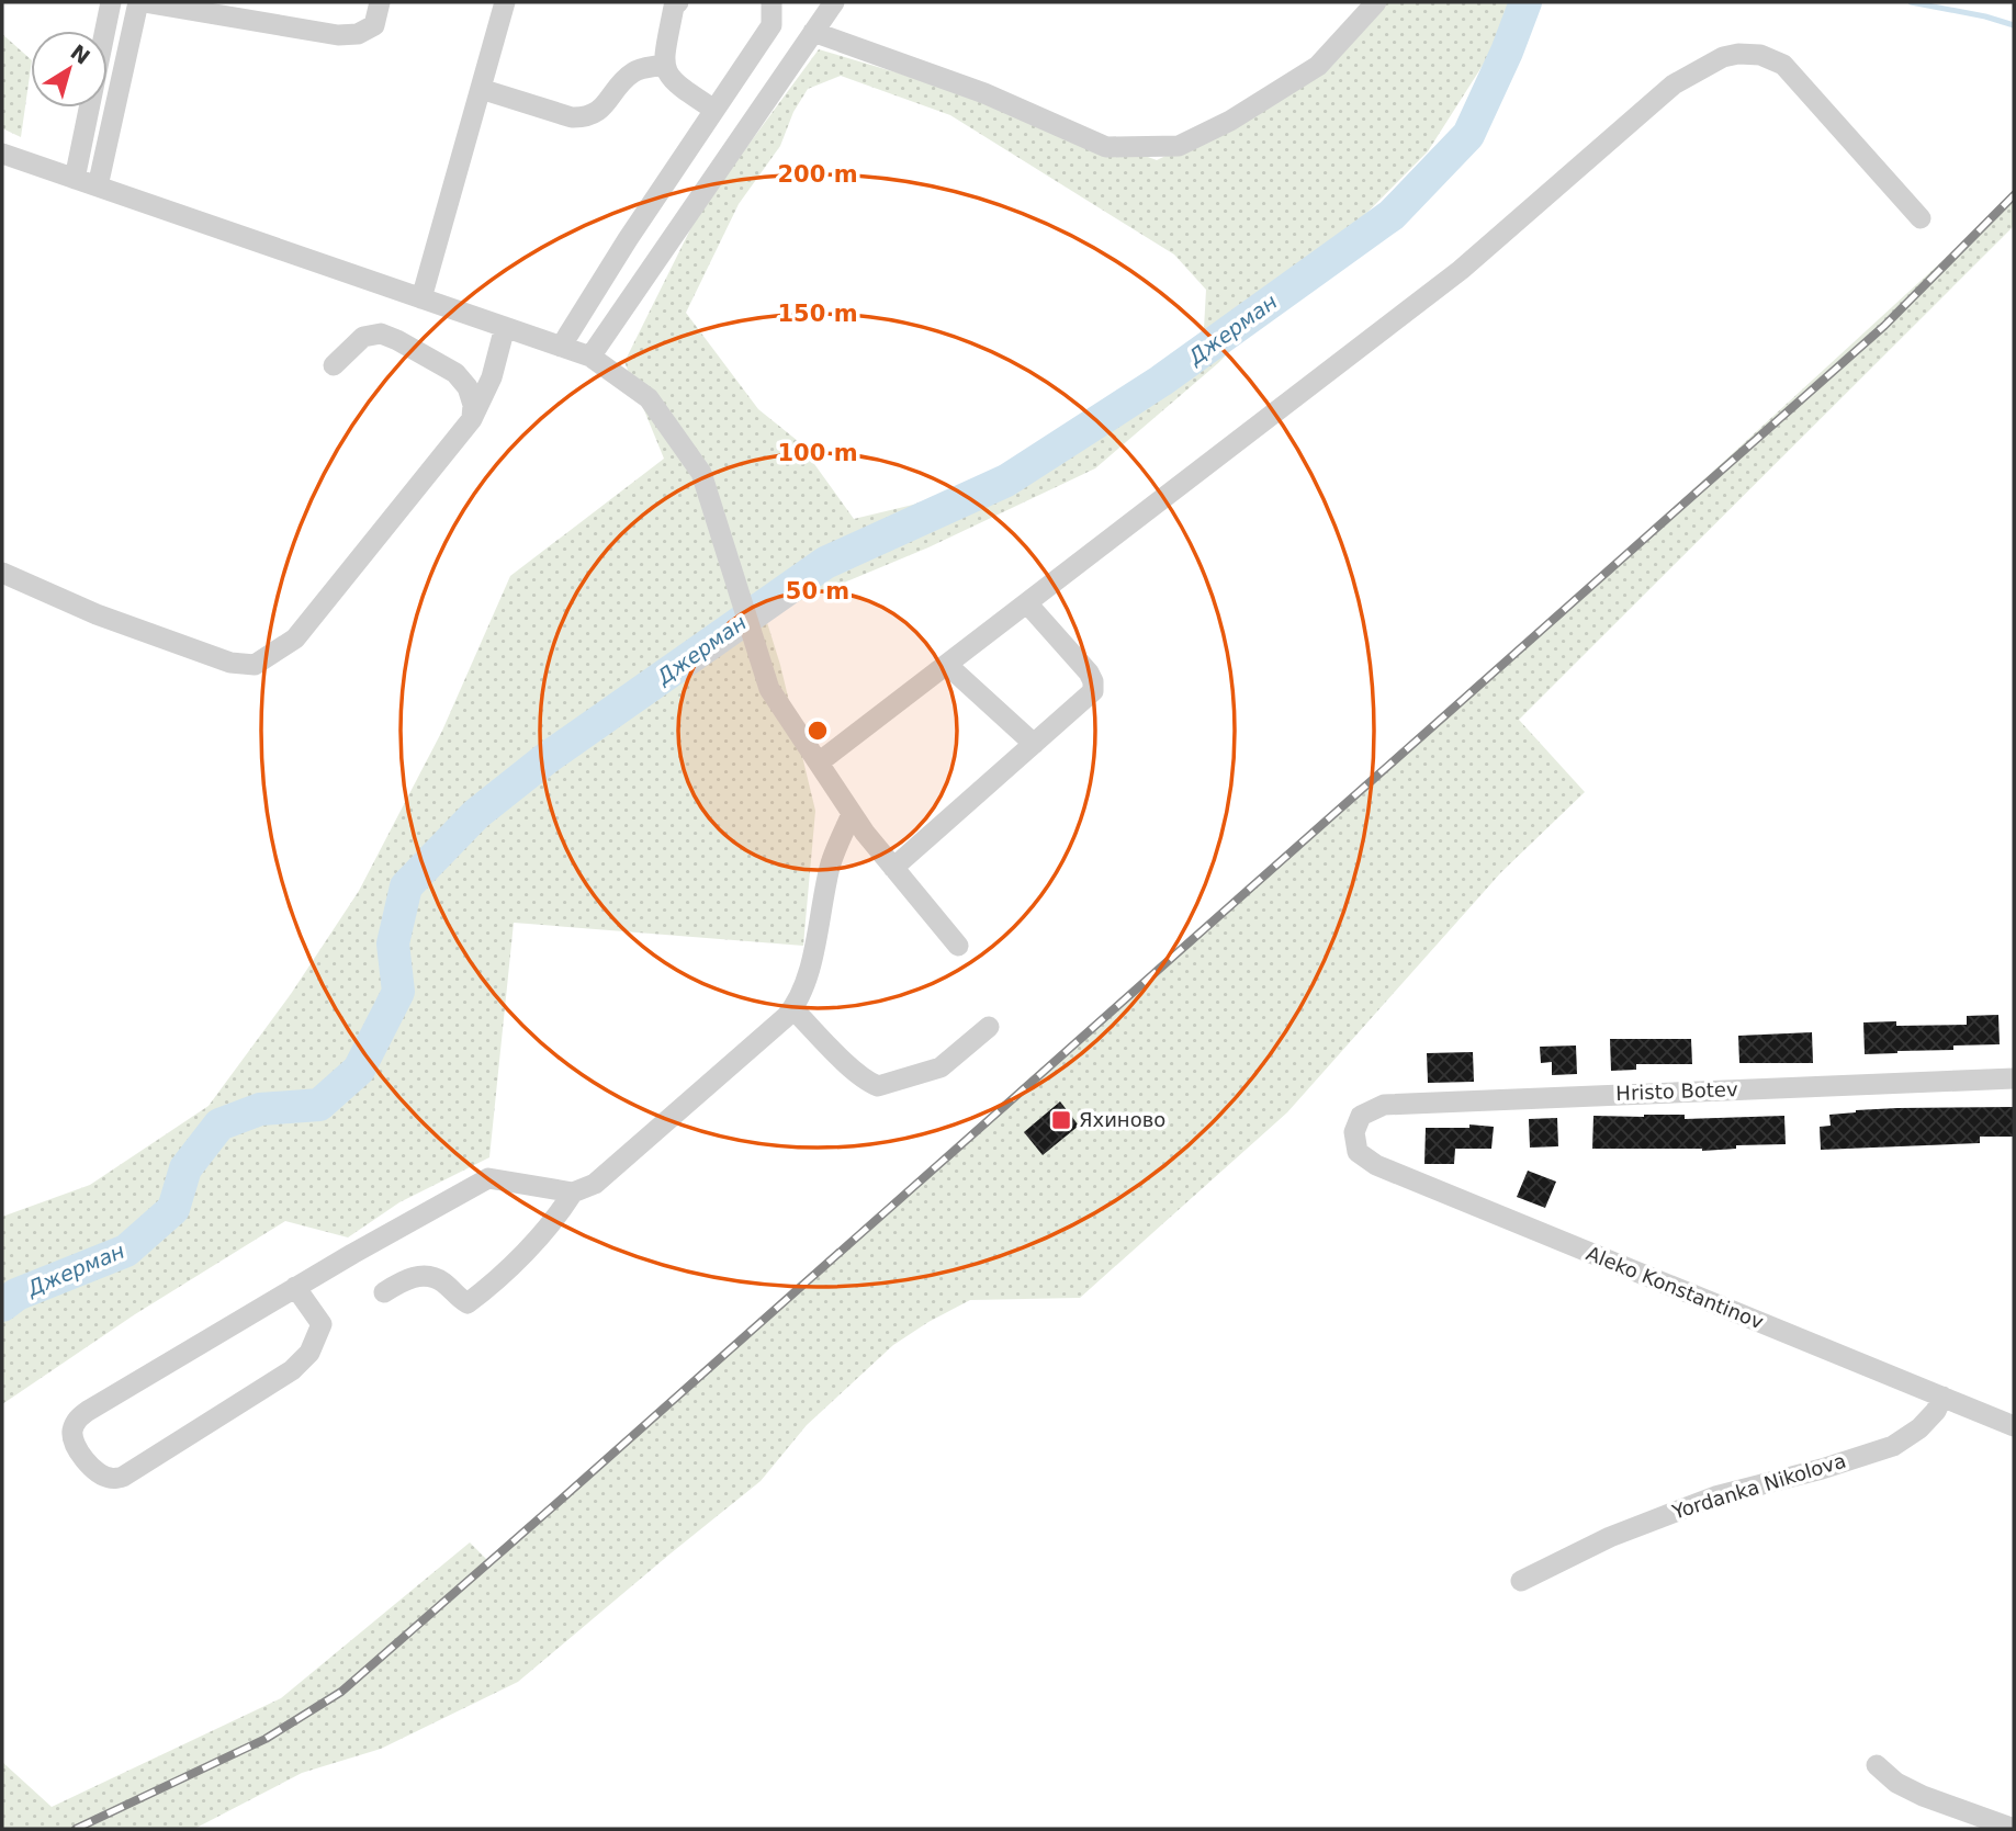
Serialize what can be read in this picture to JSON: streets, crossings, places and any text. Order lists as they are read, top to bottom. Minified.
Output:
{"streets":{"street":["Hristo Botev","Aleko Konstantinov","Yordanka Nikolova"]},"crossings":[["Hristo Botev","Aleko Konstantinov"],["Aleko Konstantinov","Yordanka Nikolova"]],"water":["Джерман"],"places":{"transit":["Яхиново"]},"north":"top right","rings":["200 m","150 m","100 m","50 m"]}
